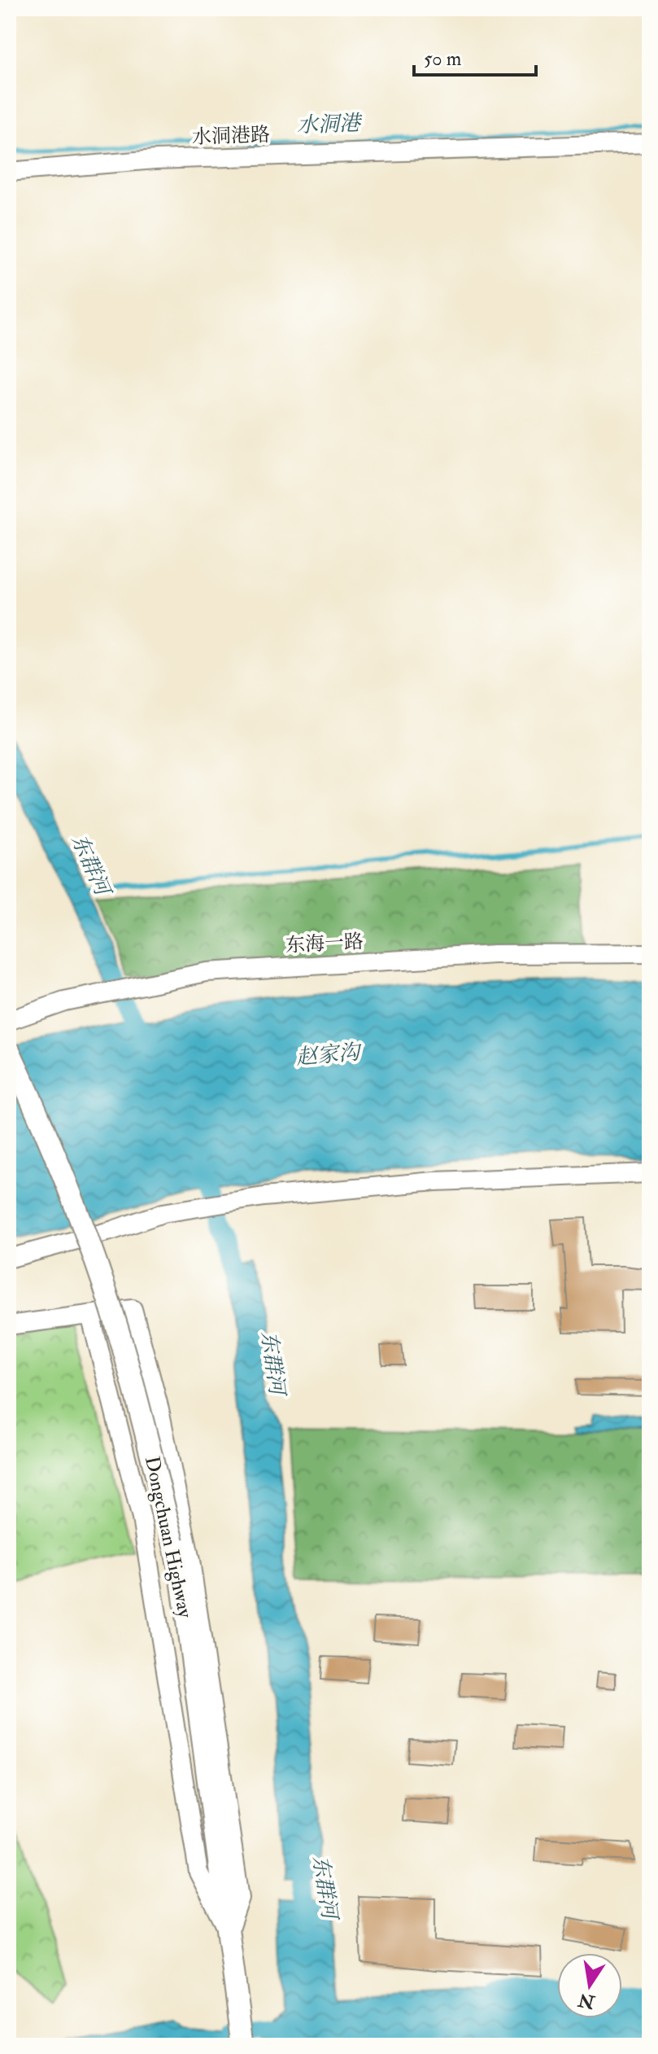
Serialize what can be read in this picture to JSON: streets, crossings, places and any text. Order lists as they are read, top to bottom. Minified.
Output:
{"streets":{"street":["水洞港路","东海一路","Dongchuan Highway"]},"water":["水洞港","东群河","赵家沟"],"scale_bar":"50 m","north":"bottom"}
